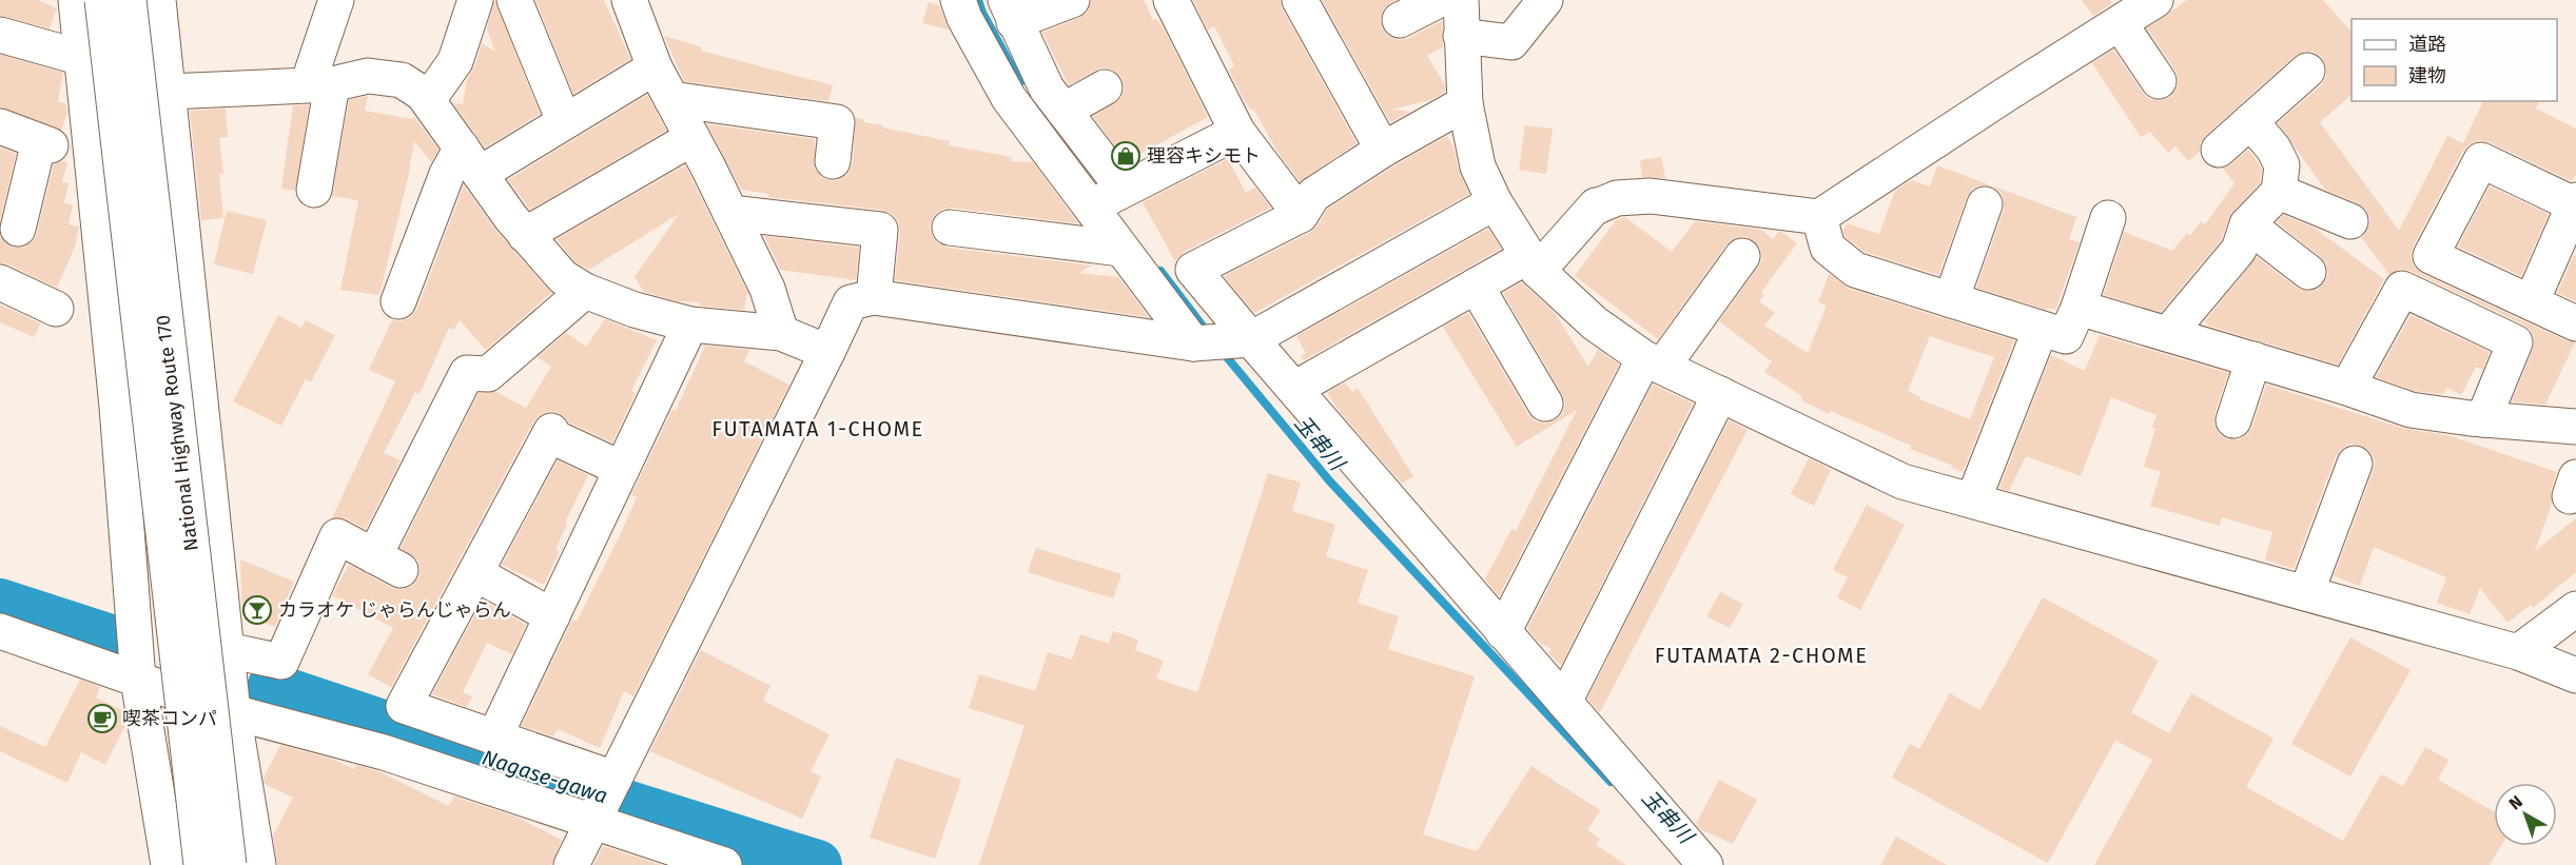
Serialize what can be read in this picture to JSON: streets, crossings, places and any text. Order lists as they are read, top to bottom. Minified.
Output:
{"streets":{"main road":["National Highway Route 170"]},"districts":["FUTAMATA 1-CHOME","FUTAMATA 2-CHOME"],"water":["玉串川","Nagase-gawa"],"places":{"shop":["理容キシモト"],"bar":["カラオケ じゃらんじゃらん"],"cafe":["喫茶コンパ"]},"legend":["道路","建物"],"north":"top left"}
